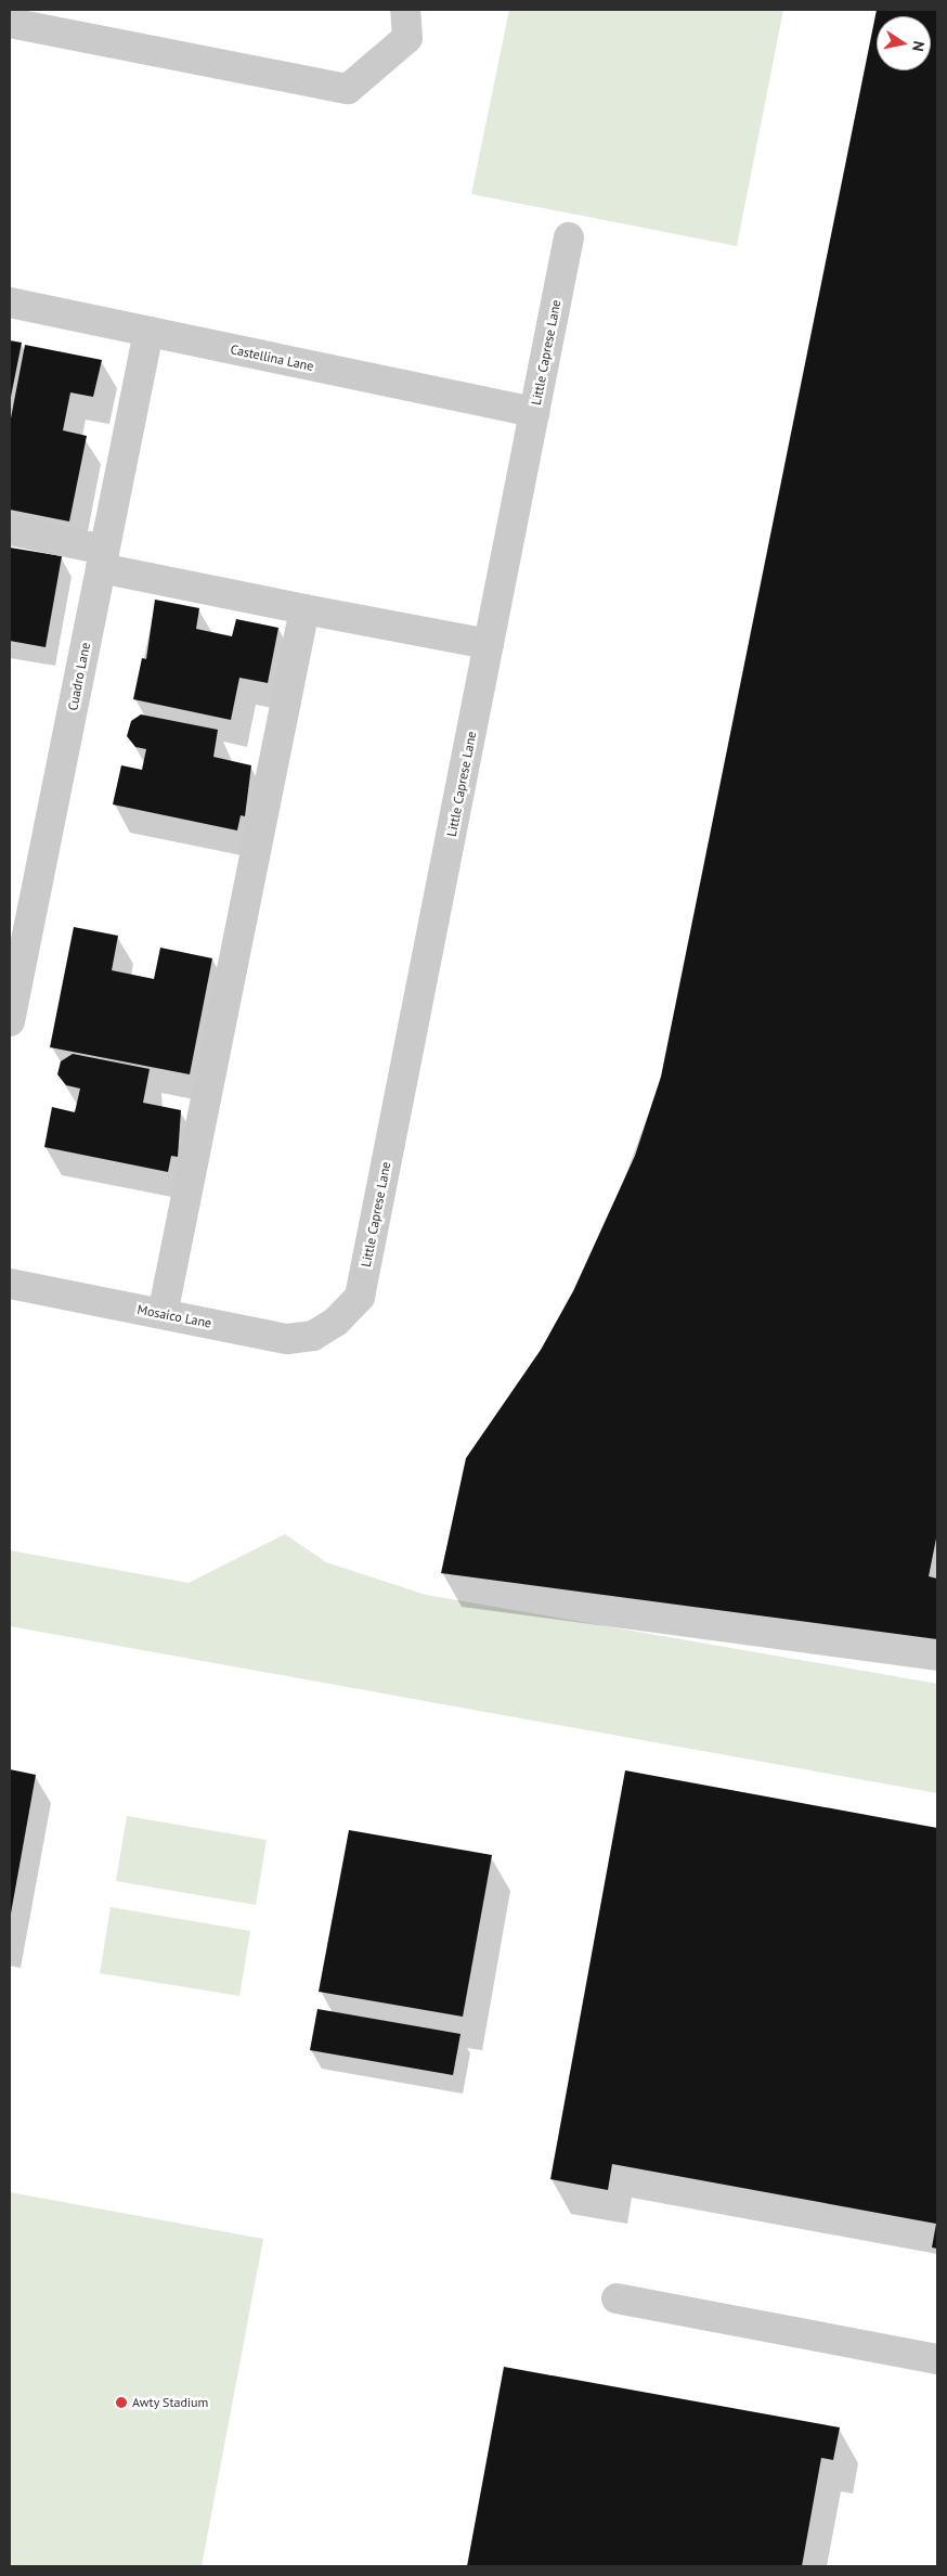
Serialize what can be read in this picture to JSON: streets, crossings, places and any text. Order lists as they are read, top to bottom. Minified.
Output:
{"streets":{"street":["Little Caprese Lane","Castellina Lane","Cuadro Lane","Mosaico Lane"]},"crossings":[["Little Caprese Lane","Castellina Lane"],["Little Caprese Lane","Mosaico Lane"],["Castellina Lane","Cuadro Lane"]],"places":["Awty Stadium"],"north":"right"}
